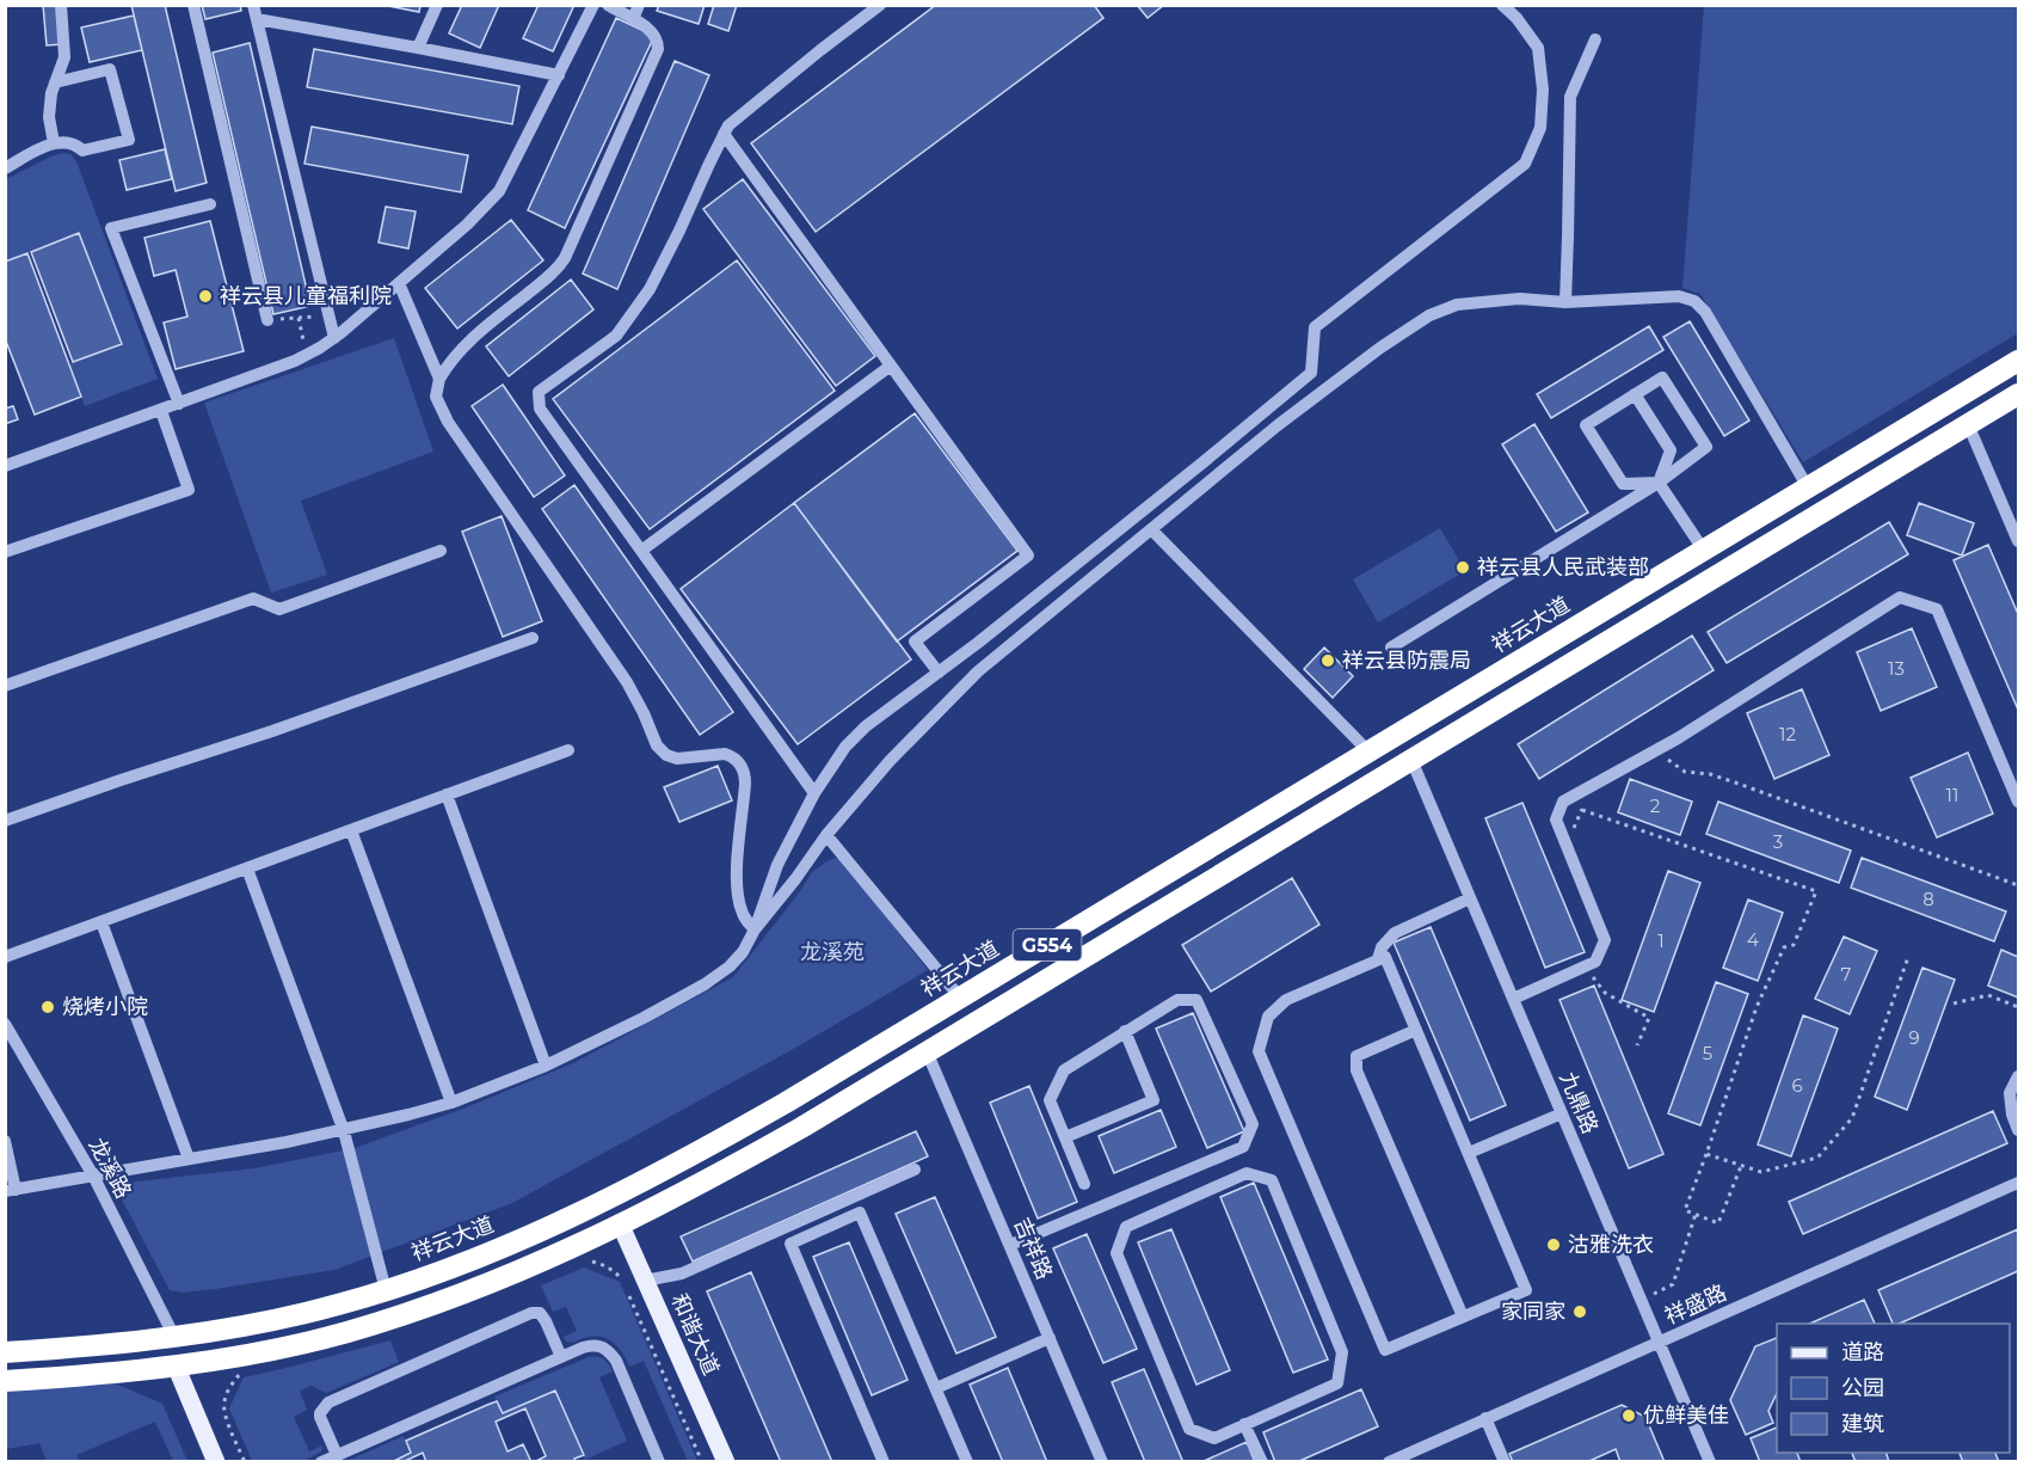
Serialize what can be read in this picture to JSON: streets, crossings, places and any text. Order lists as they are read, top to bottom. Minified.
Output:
{"streets":{"highway":["祥云大道","G554"],"main road":["和谐大道"],"street":["九鼎路","龙溪路","吉祥路","祥盛路"]},"crossings":[["祥云大道","龙溪路"],["G554","九鼎路"],["G554","吉祥路"],["G554","和谐大道"],["九鼎路","祥盛路"]],"parks":["龙溪苑"],"places":["祥云县儿童福利院","祥云县人民武装部","祥云县防震局","烧烤小院","沽雅洗衣","家同家","优鲜美佳"],"house_numbers":["13","12","11","2","3","8","4","1","7","9","5","6"],"legend":["道路","公园","建筑"]}
